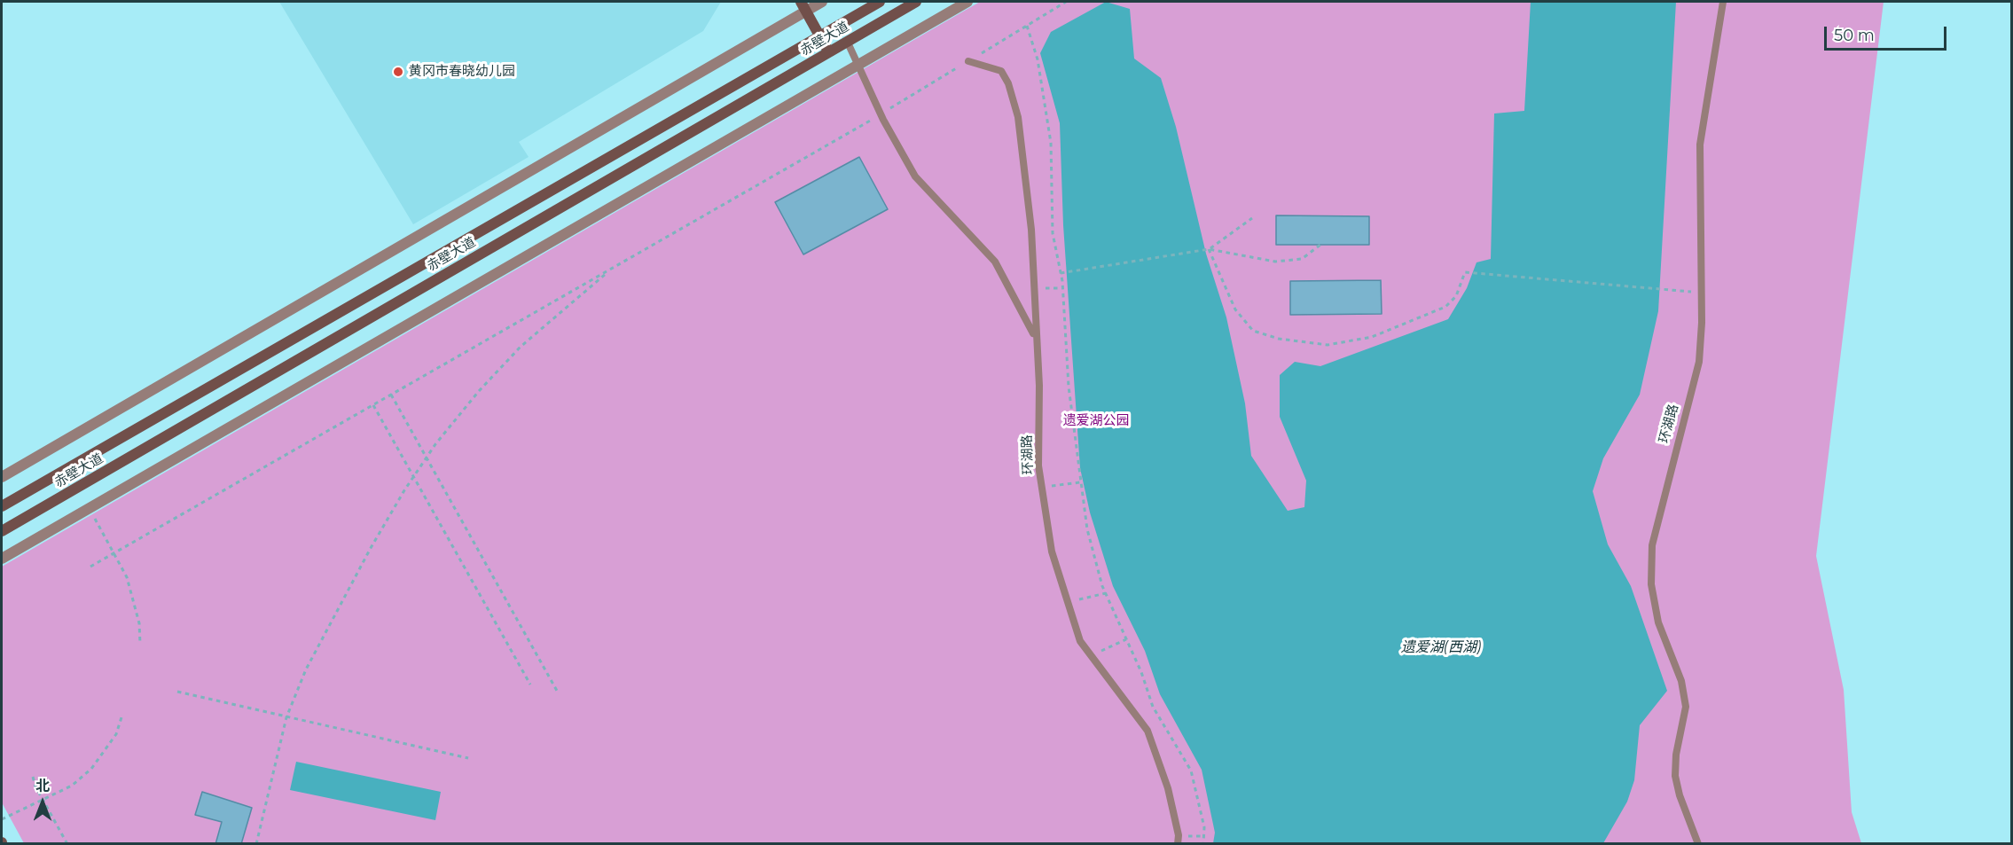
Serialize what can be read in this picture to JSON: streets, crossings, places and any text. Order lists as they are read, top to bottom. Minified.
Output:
{"streets":{"main road":["赤壁大道"],"lane":["环湖路"]},"water":["遗爱湖(西湖)"],"parks":["遗爱湖公园"],"places":["黄冈市春晓幼儿园"],"scale_bar":"50 m","north":"top"}
